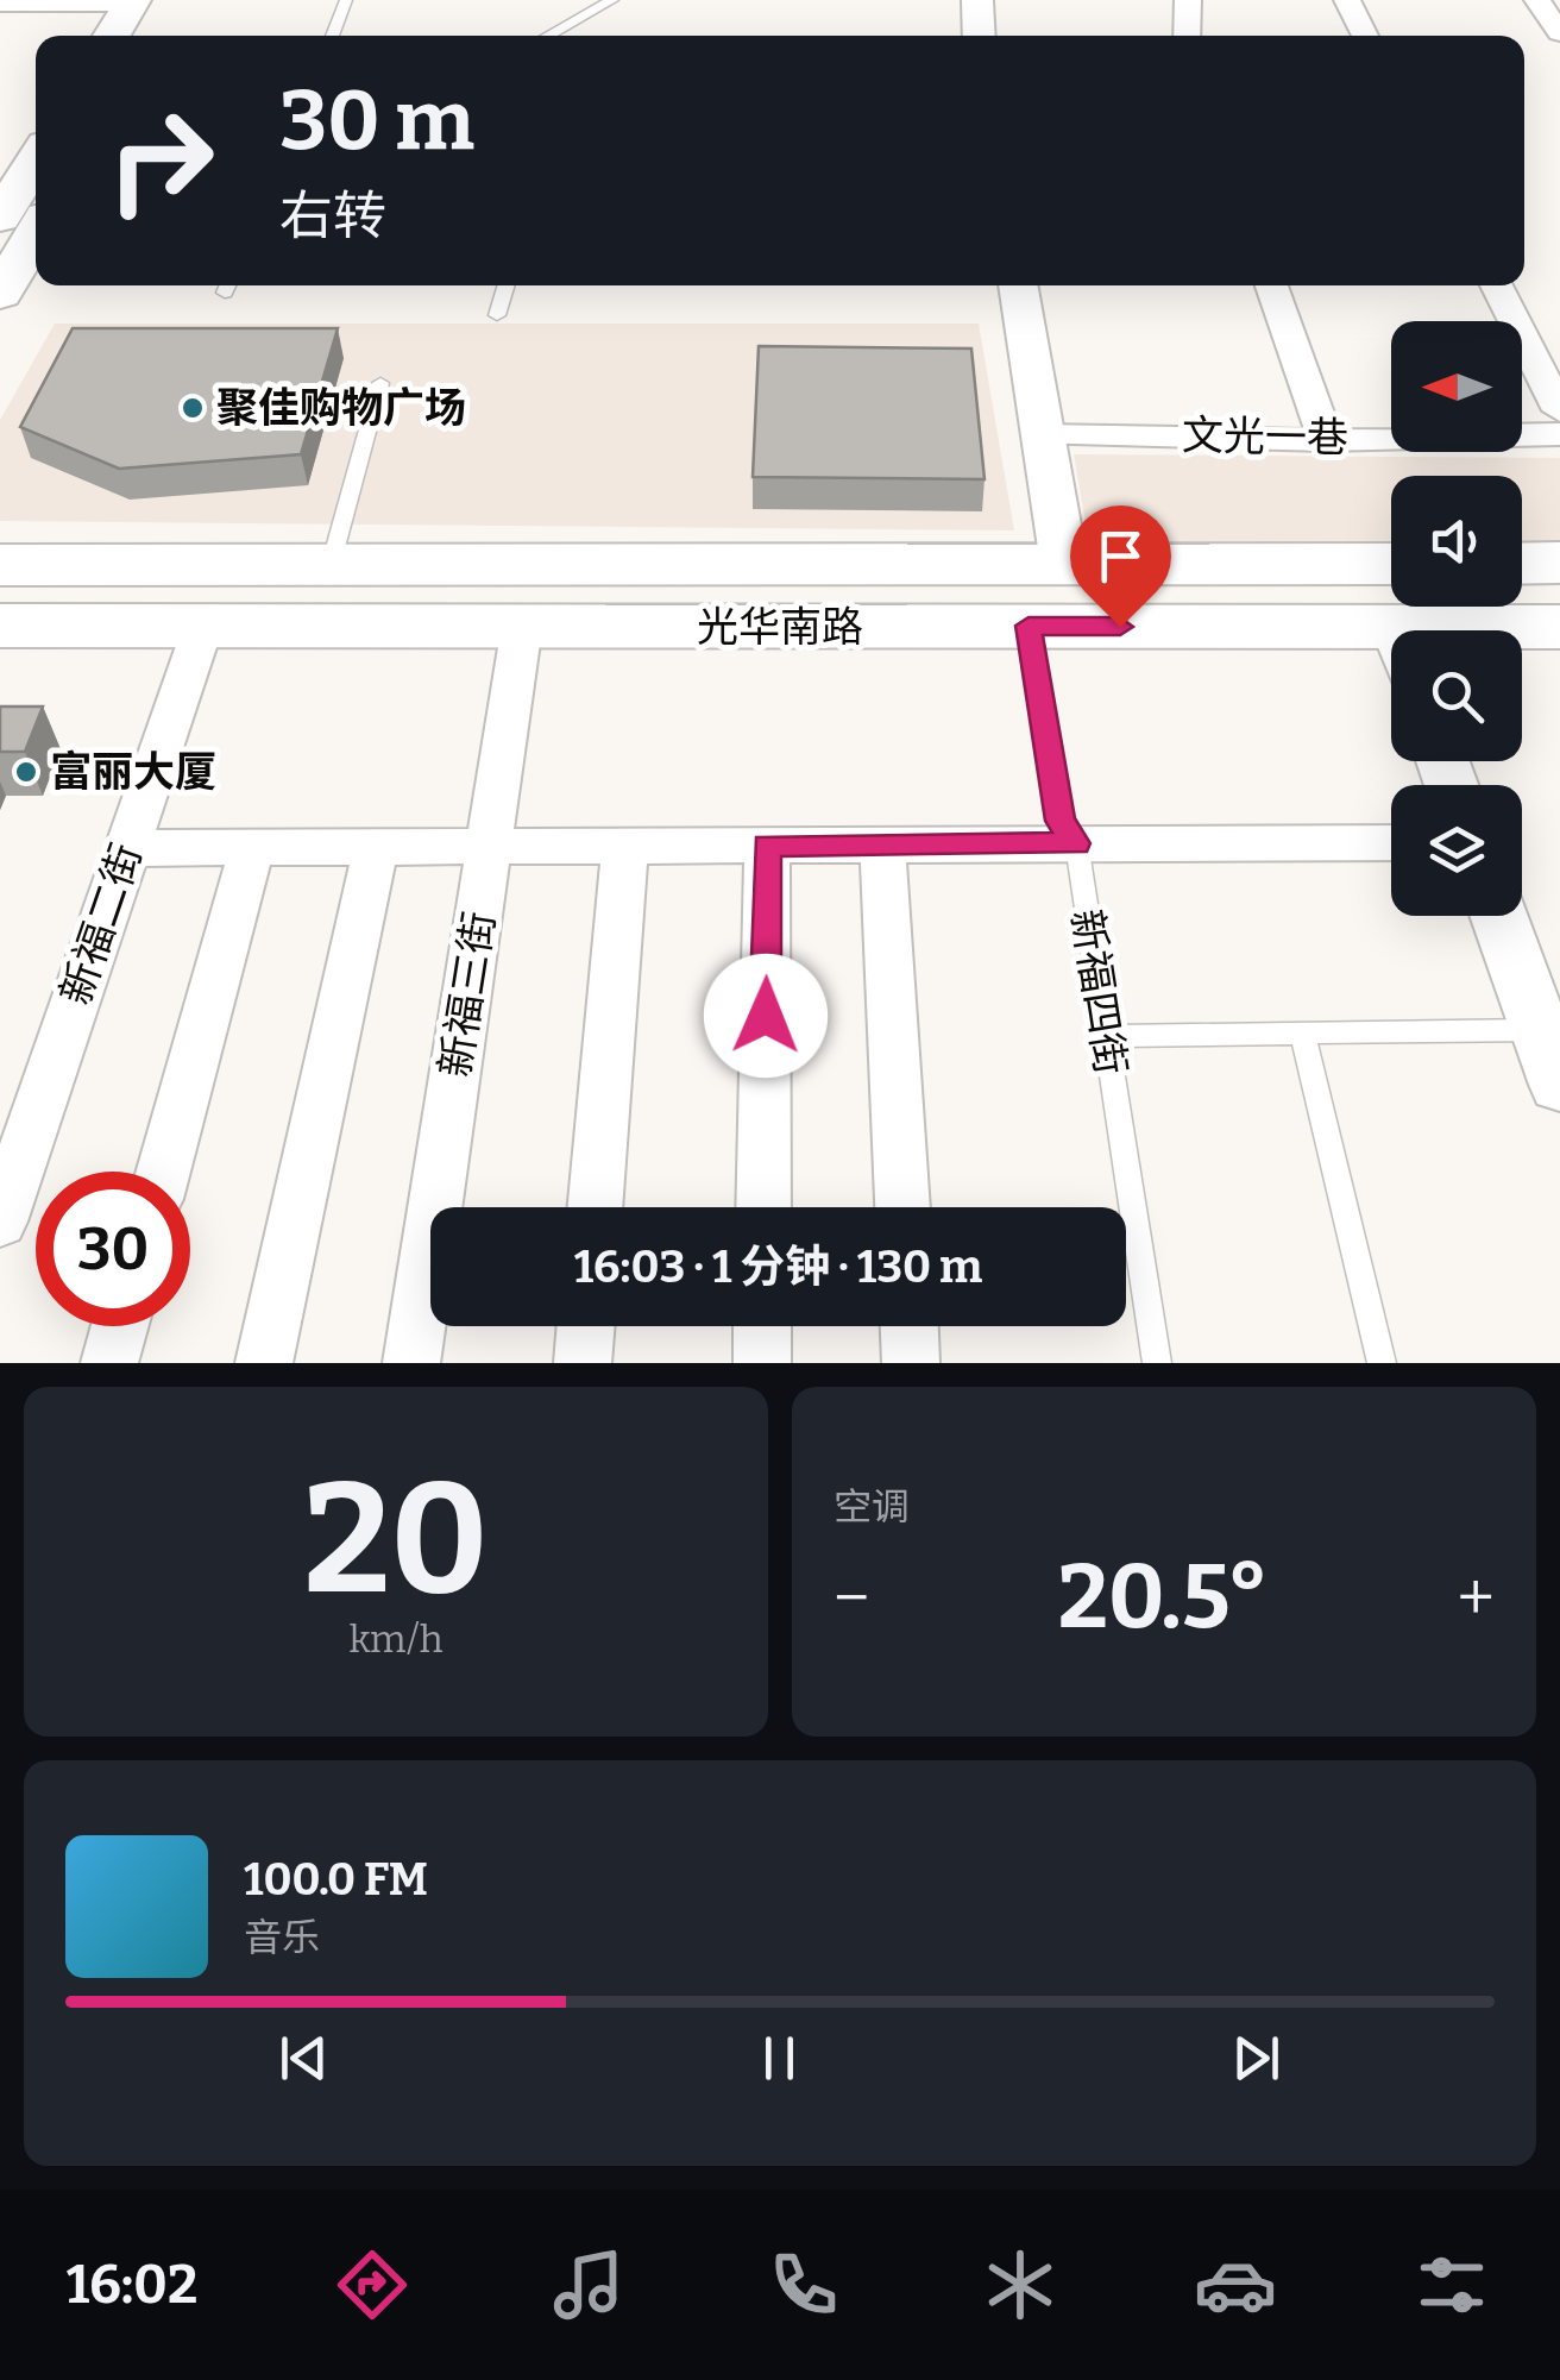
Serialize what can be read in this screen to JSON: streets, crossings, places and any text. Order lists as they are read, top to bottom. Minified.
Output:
{"streets":{"main road":["光华南路"],"street":["文光一巷","新福二街","新福三街"],"lane":["新福四街"]},"crossings":[["光华南路","新福二街"],["光华南路","新福四街"],["光华南路","新福三街"]],"places":["聚佳购物广场","富丽大厦"],"north":"left","page":{"turn":["30 m","右转"],"limit":"30","trip":"16:03 · 1 分钟 · 130 m","tile":[["20","km/h"],"空调"],"heat":["−","20.5°","+"],"song":["100.0 FM","音乐"],"tabs":"16:02"}}
